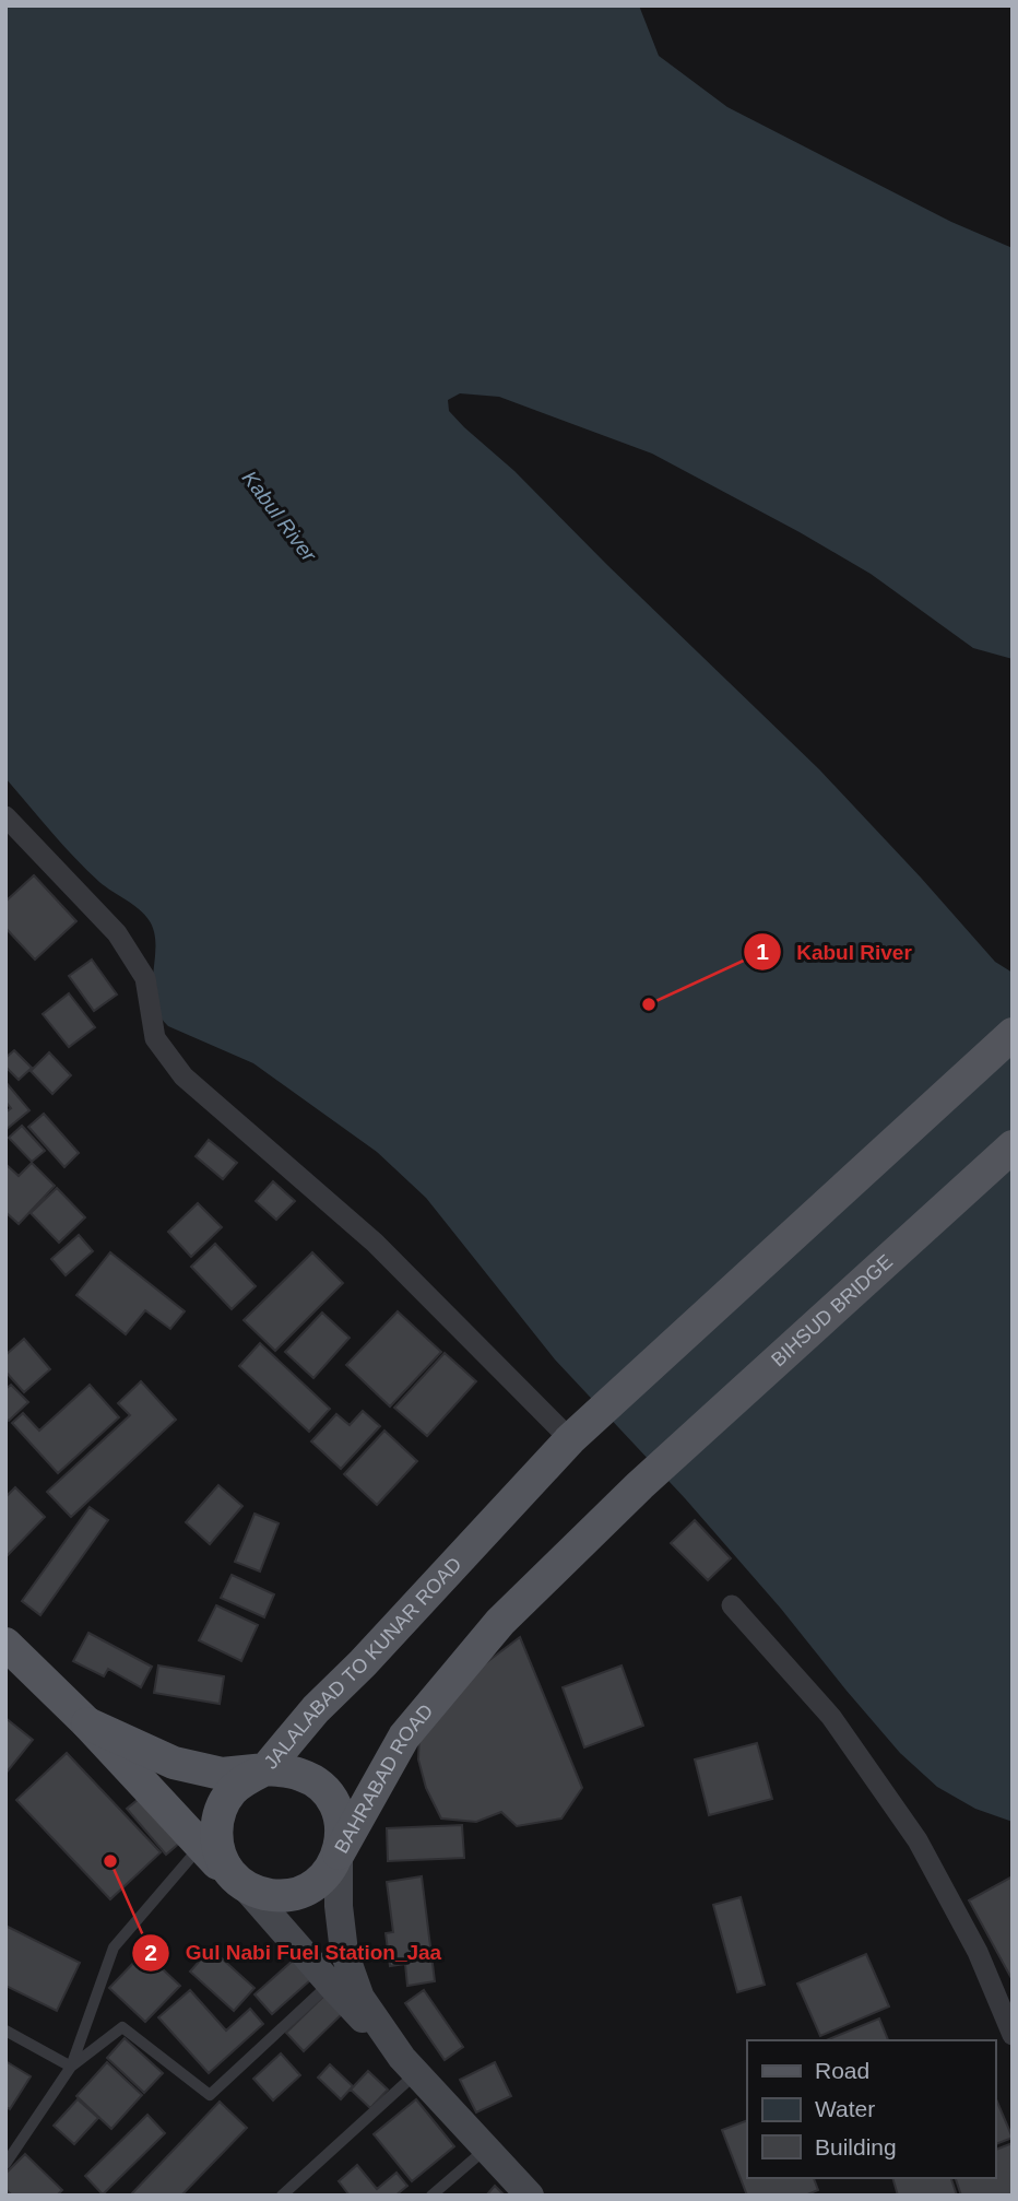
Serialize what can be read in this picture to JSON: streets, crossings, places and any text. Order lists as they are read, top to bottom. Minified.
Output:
{"streets":{"main road":["BIHSUD BRIDGE","JALALABAD TO KUNAR ROAD","BAHRABAD ROAD"]},"crossings":[["BIHSUD BRIDGE","BAHRABAD ROAD"],["JALALABAD TO KUNAR ROAD","BAHRABAD ROAD"]],"water":["Kabul River"],"places":["Kabul River","Gul Nabi Fuel Station_Jaa"],"legend":["Road","Water","Building"]}
